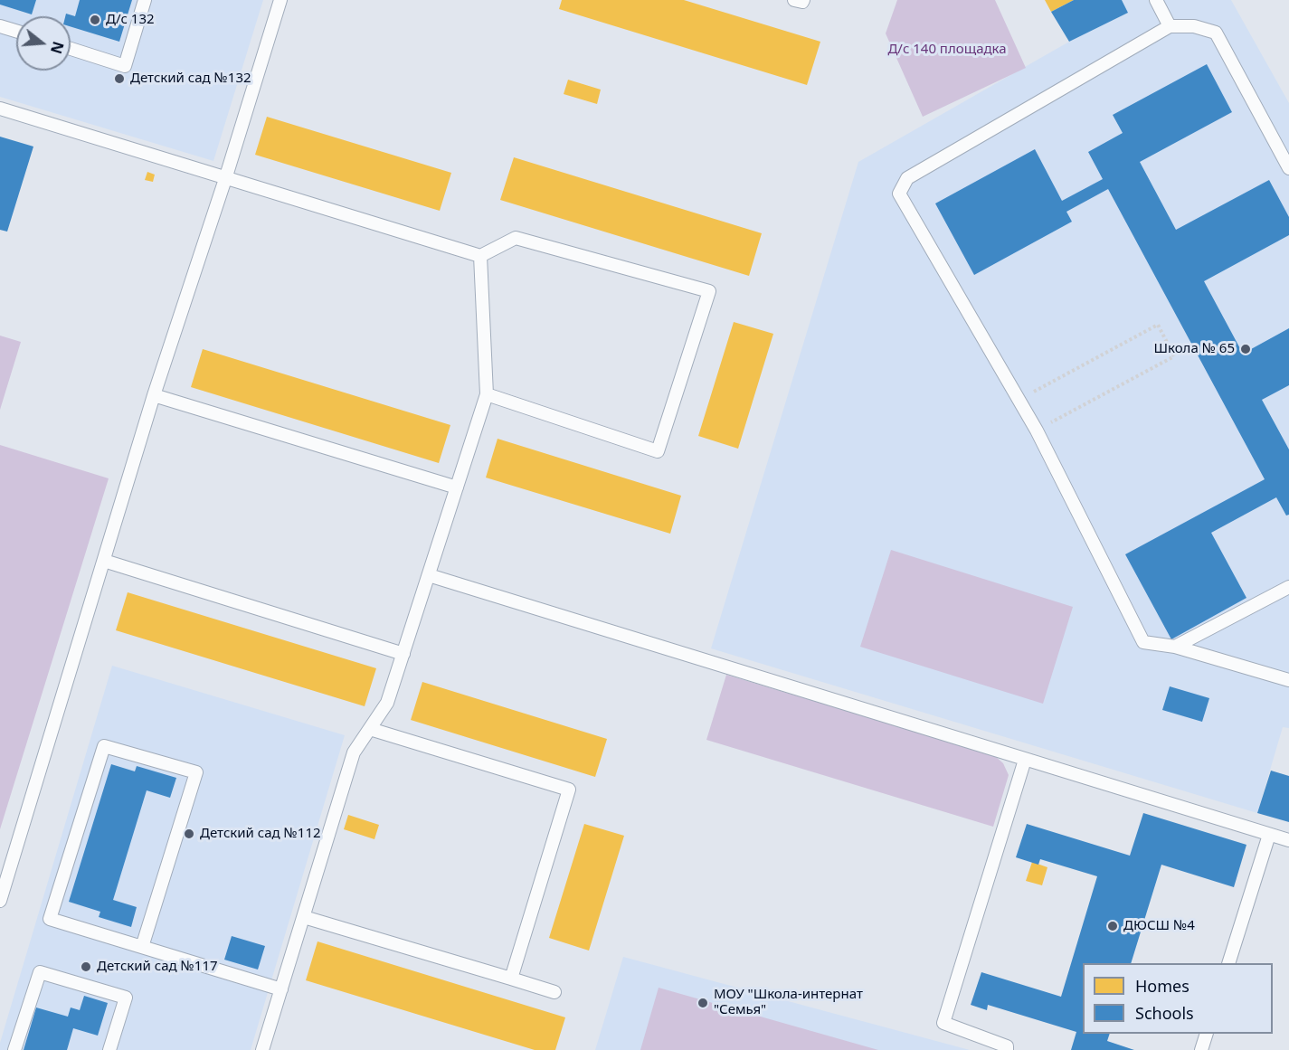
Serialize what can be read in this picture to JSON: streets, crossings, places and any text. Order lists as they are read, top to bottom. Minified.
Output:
{"parks":["Д/с 140 площадка"],"places":["Д/с 132","Детский сад №132","Школа № 65","Детский сад №112","ДЮСШ №4","Детский сад №117","МОУ \"Школа-интернат \"Семья\""],"legend":["Homes","Schools"],"north":"right"}
